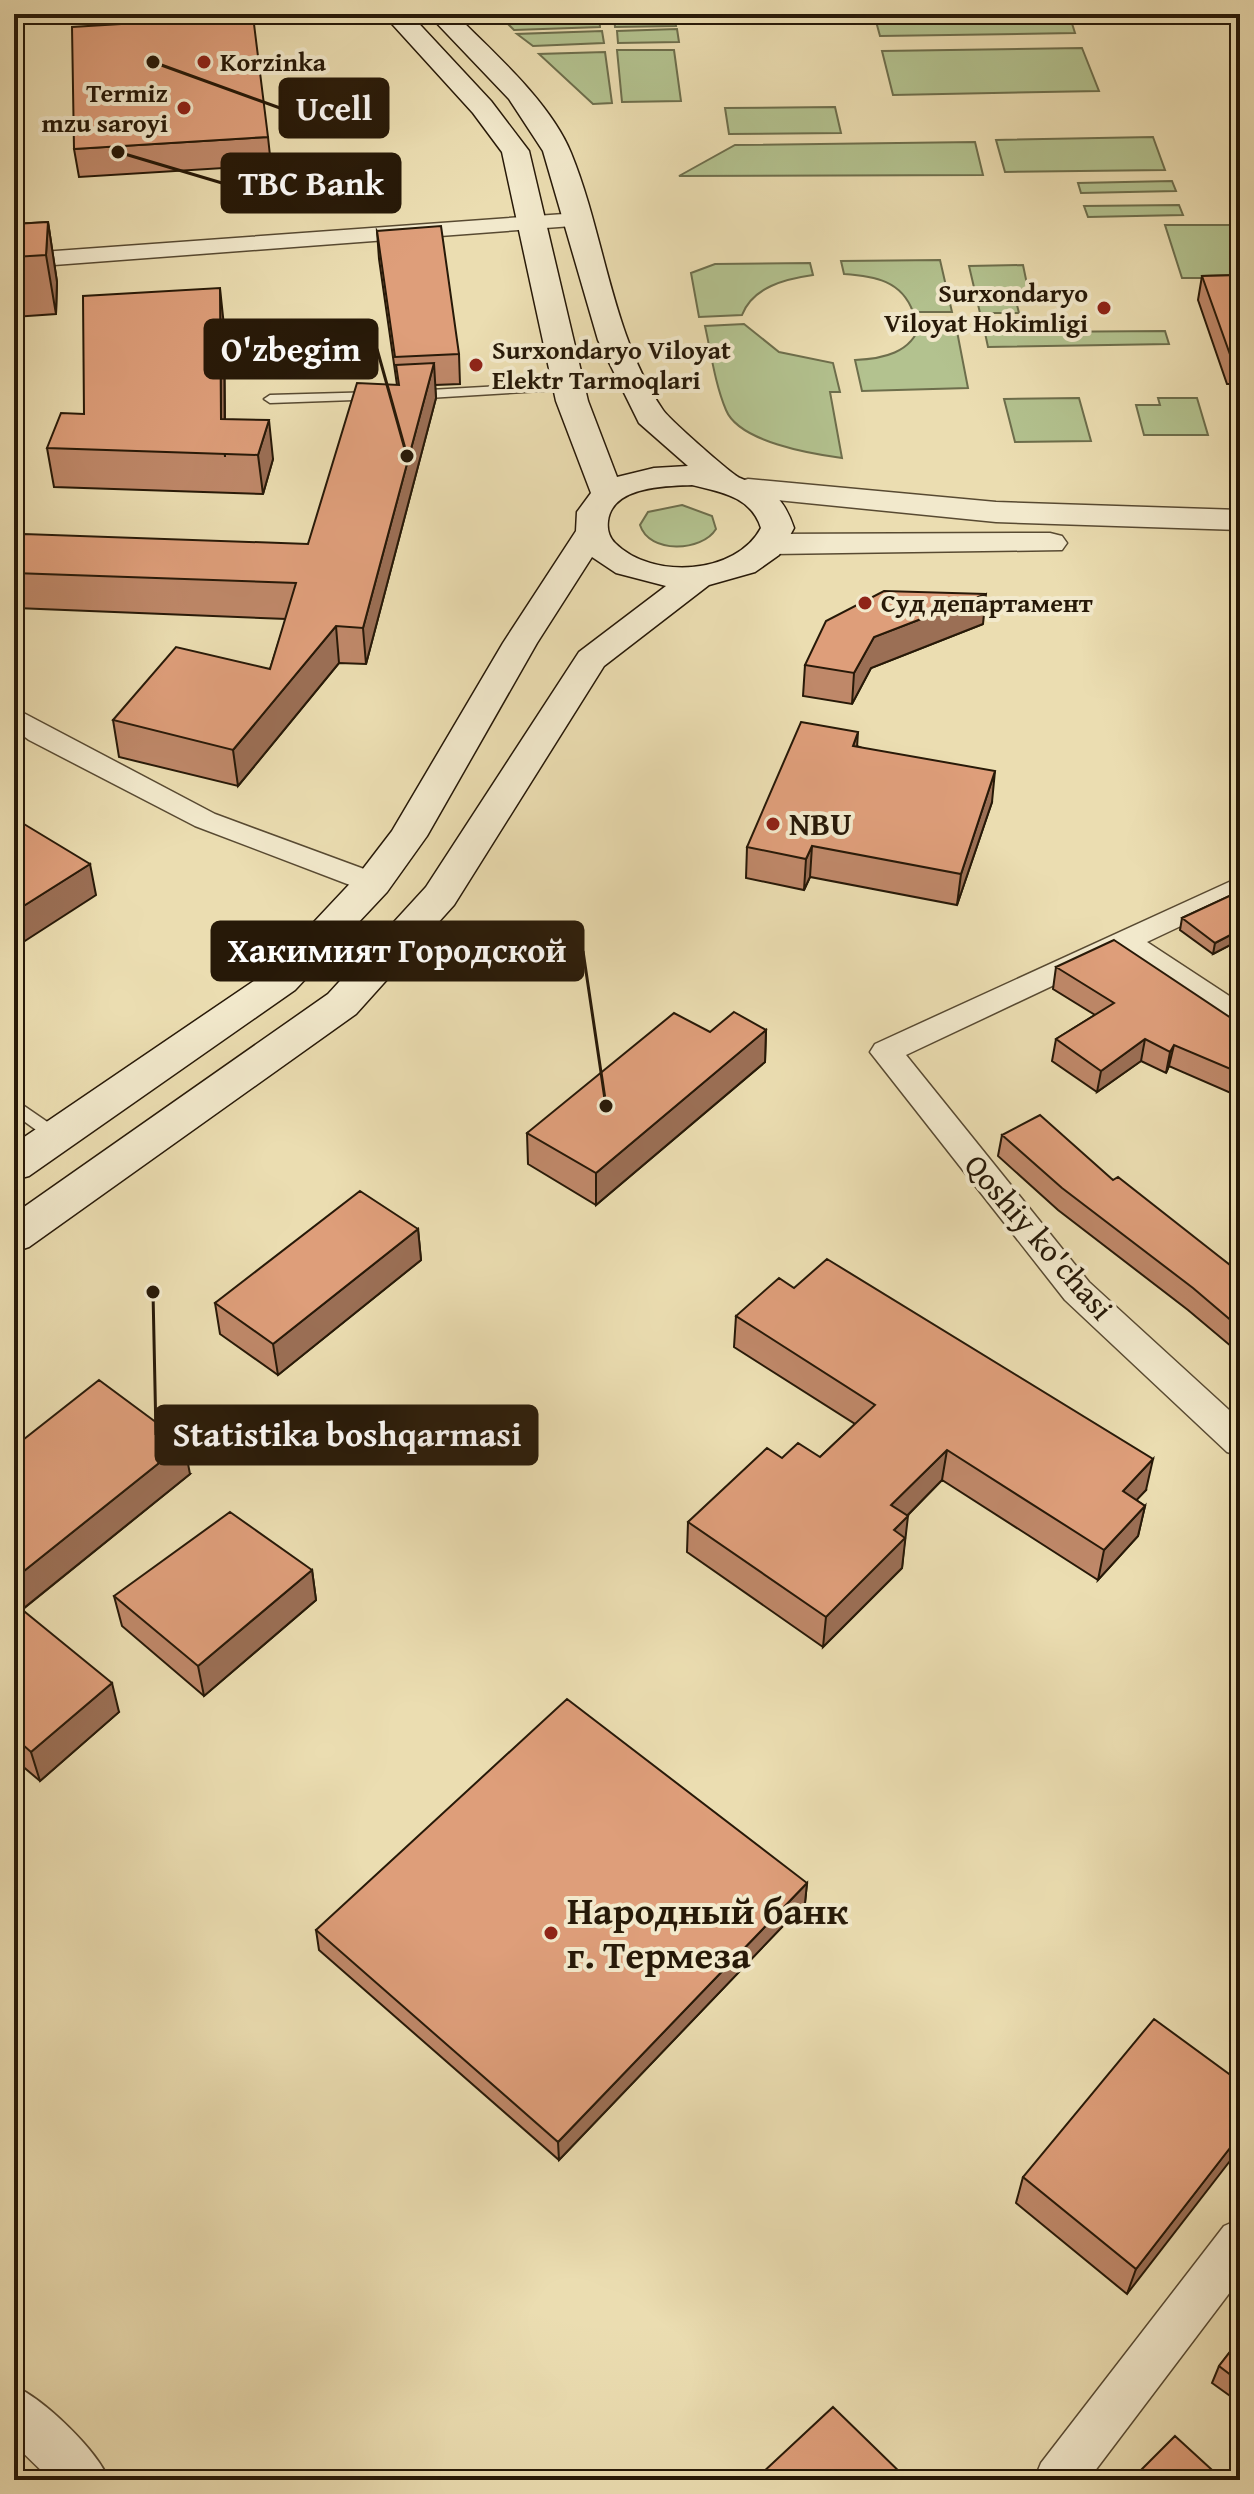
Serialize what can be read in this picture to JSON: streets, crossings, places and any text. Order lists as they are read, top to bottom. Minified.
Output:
{"streets":{"street":["Qoshiy ko'chasi"]},"places":["Ucell","Korzinka","Termiz mzu saroyi","TBC Bank","Surxondaryo Viloyat Hokimligi","Surxondaryo Viloyat Elektr Tarmoqlari","O'zbegim","Суд департамент","NBU","Хакимият Городской","Statistika boshqarmasi","Народный банк г. Термеза"]}
